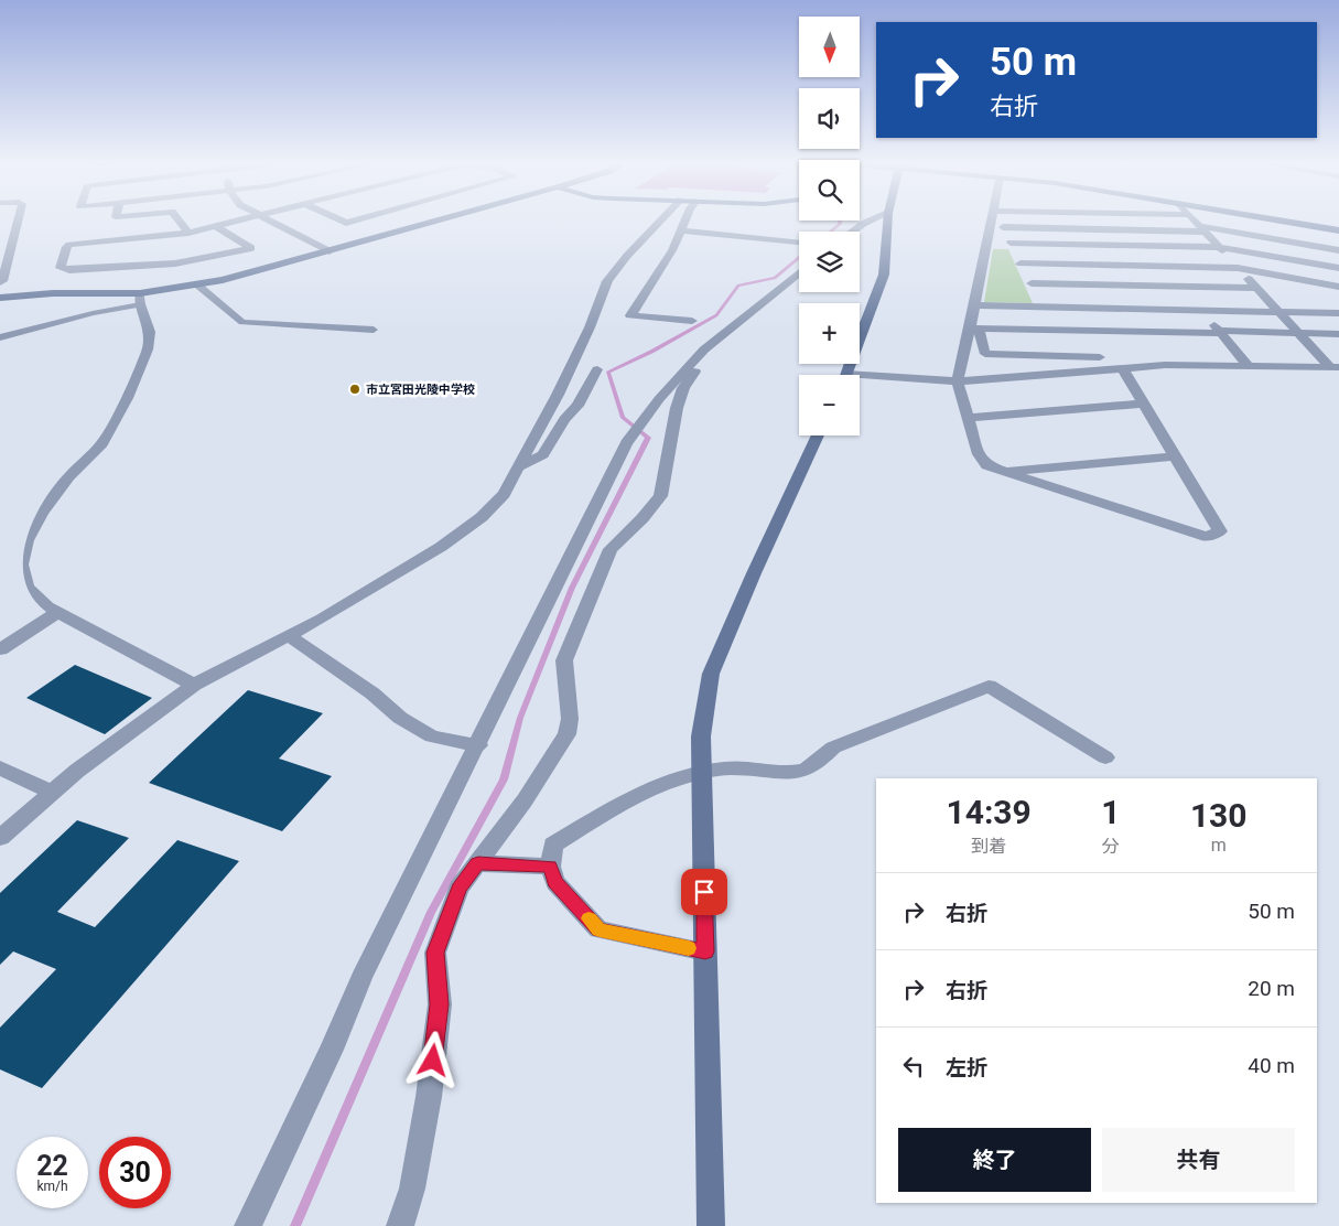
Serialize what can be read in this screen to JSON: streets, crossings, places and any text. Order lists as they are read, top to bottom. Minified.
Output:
{"places":["市立宮田光陵中学校"],"north":"bottom","page":{"map_buttons":["+","−"],"turn":["50 m","右折"],"eta":["14:39","到着","1","分","130","m"],"list":[{"name":"右折","value":"50 m"},{"name":"右折","value":"20 m"},{"name":"左折","value":"40 m"}],"buttons":["終了","共有"],"speed":"22 km/h","limit":"30"}}
